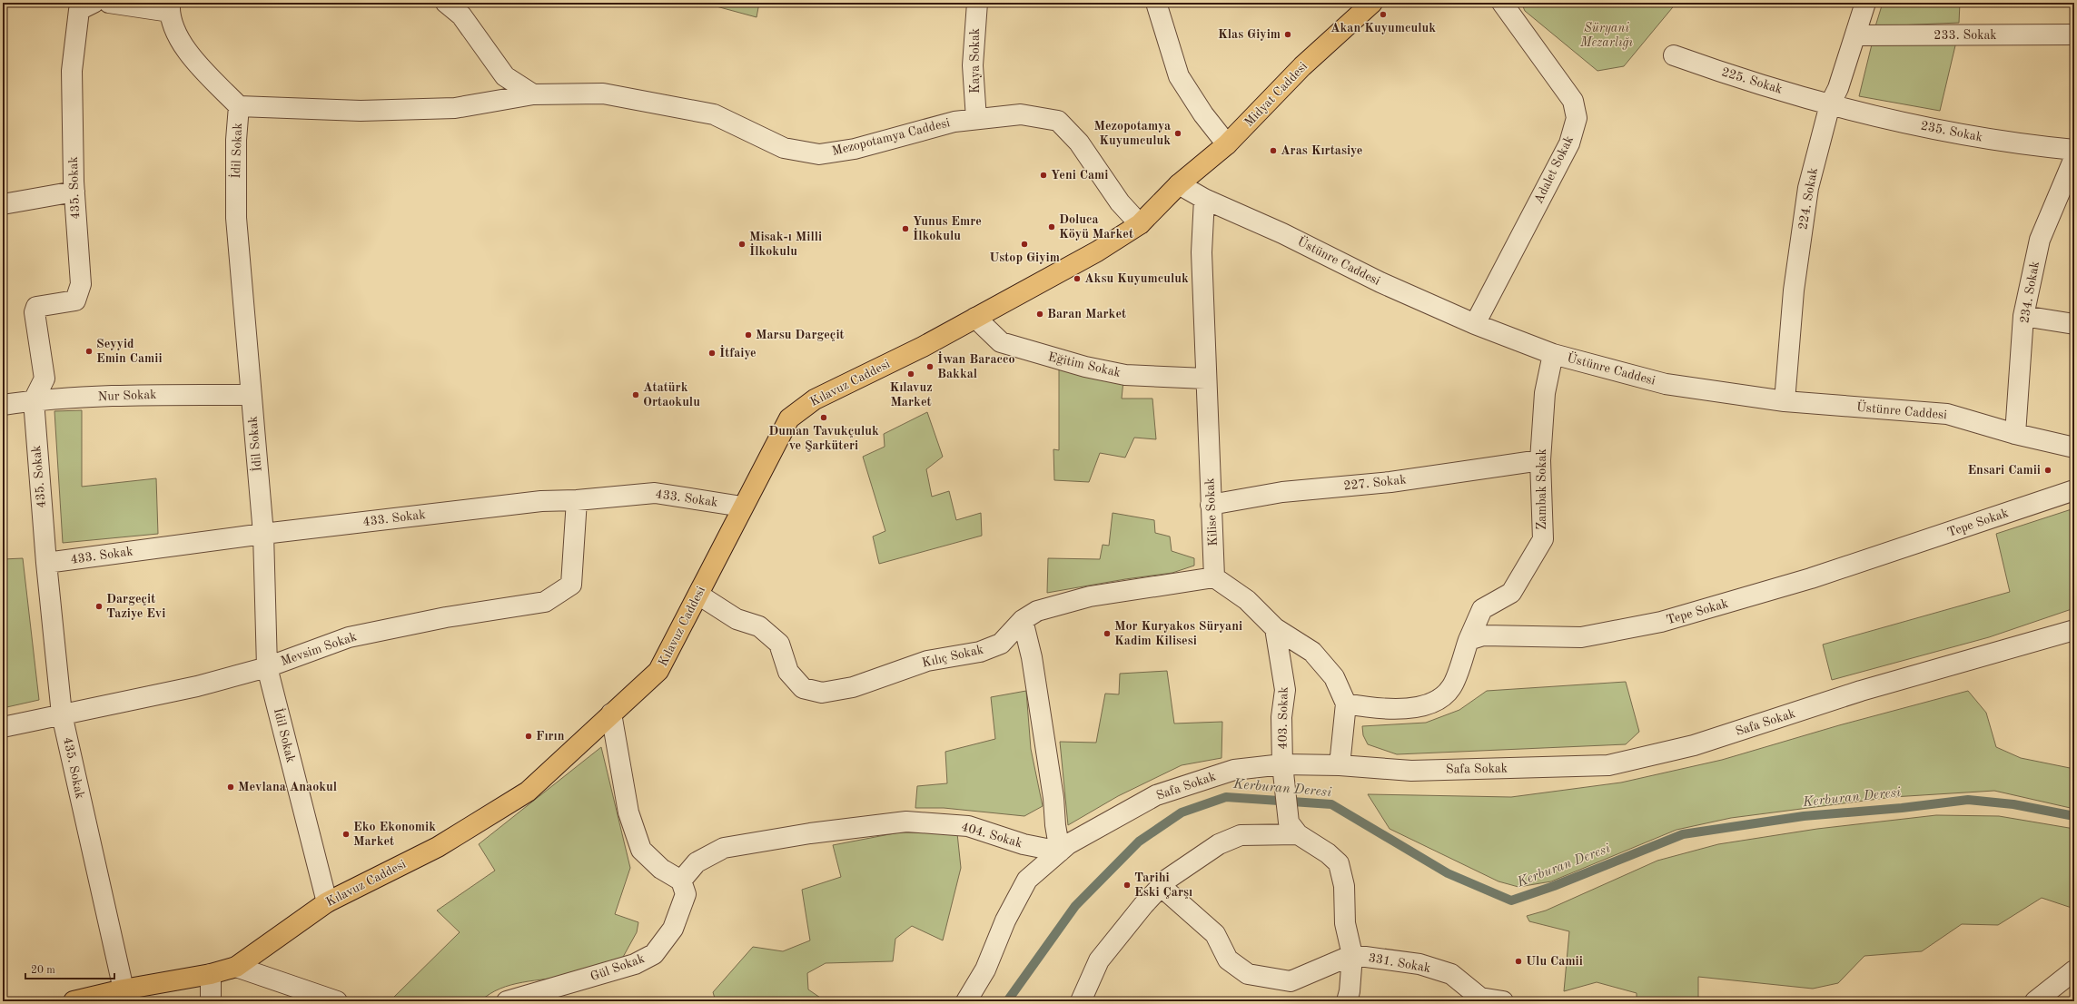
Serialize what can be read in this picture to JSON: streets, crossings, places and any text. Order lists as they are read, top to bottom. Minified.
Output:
{"streets":{"main road":["Midyat Caddesi","Kılavuz Caddesi"],"street":["233. Sokak","Kaya Sokak","225. Sokak","235. Sokak","Mezopotamya Caddesi","İdil Sokak","Adalet Sokak","435. Sokak","224. Sokak","Üstünre Caddesi","234. Sokak","Eğitim Sokak","Nur Sokak","227. Sokak","Zambak Sokak","433. Sokak","Kilise Sokak","Tepe Sokak","Mevsim Sokak","Kılıç Sokak","403. Sokak","Safa Sokak","404. Sokak","331. Sokak","Gül Sokak"]},"crossings":[["233. Sokak","224. Sokak"],["Kaya Sokak","Mezopotamya Caddesi"],["225. Sokak","235. Sokak"],["225. Sokak","224. Sokak"],["Midyat Caddesi","Üstünre Caddesi"],["Midyat Caddesi","Kılavuz Caddesi"],["235. Sokak","224. Sokak"],["Mezopotamya Caddesi","İdil Sokak"],["Mezopotamya Caddesi","Kılavuz Caddesi"],["İdil Sokak","Kılavuz Caddesi"],["İdil Sokak","Nur Sokak"],["İdil Sokak","433. Sokak"],["İdil Sokak","Mevsim Sokak"],["Adalet Sokak","Üstünre Caddesi"],["435. Sokak","Kılavuz Caddesi"],["435. Sokak","Nur Sokak"],["435. Sokak","433. Sokak"],["435. Sokak","Mevsim Sokak"],["224. Sokak","Üstünre Caddesi"],["Üstünre Caddesi","234. Sokak"],["Üstünre Caddesi","Kılavuz Caddesi"],["Üstünre Caddesi","Zambak Sokak"],["Üstünre Caddesi","Kilise Sokak"],["Eğitim Sokak","Kılavuz Caddesi"],["Eğitim Sokak","Kilise Sokak"],["Kılavuz Caddesi","433. Sokak"],["Kılavuz Caddesi","Kılıç Sokak"],["227. Sokak","Zambak Sokak"],["227. Sokak","Kilise Sokak"],["Zambak Sokak","Tepe Sokak"],["433. Sokak","Mevsim Sokak"],["Kilise Sokak","Kılıç Sokak"],["403. Sokak","Safa Sokak"],["Safa Sokak","404. Sokak"],["404. Sokak","Gül Sokak"]],"water":["Kerburan Deresi"],"parks":["Süryani Mezarlığı"],"places":["Akan Kuyumculuk","Klas Giyim","Mezopotamya Kuyumculuk","Aras Kırtasiye","Yeni Cami","Doluca Köyü Market","Yunus Emre İlkokulu","Misak-ı Milli İlkokulu","Ustop Giyim","Aksu Kuyumculuk","Baran Market","Marsu Dargeçit","Seyyid Emin Camii","İtfaiye","İwan Baracco Bakkal","Kılavuz Market","Atatürk Ortaokulu","Duman Tavukçuluk ve Şarküteri","Ensari Camii","Dargeçit Taziye Evi","Mor Kuryakos Süryani Kadim Kilisesi","Fırın","Mevlana Anaokul","Eko Ekonomik Market","Tarihi Eski Çarşı","Ulu Camii"],"scale_bar":"20 m"}
